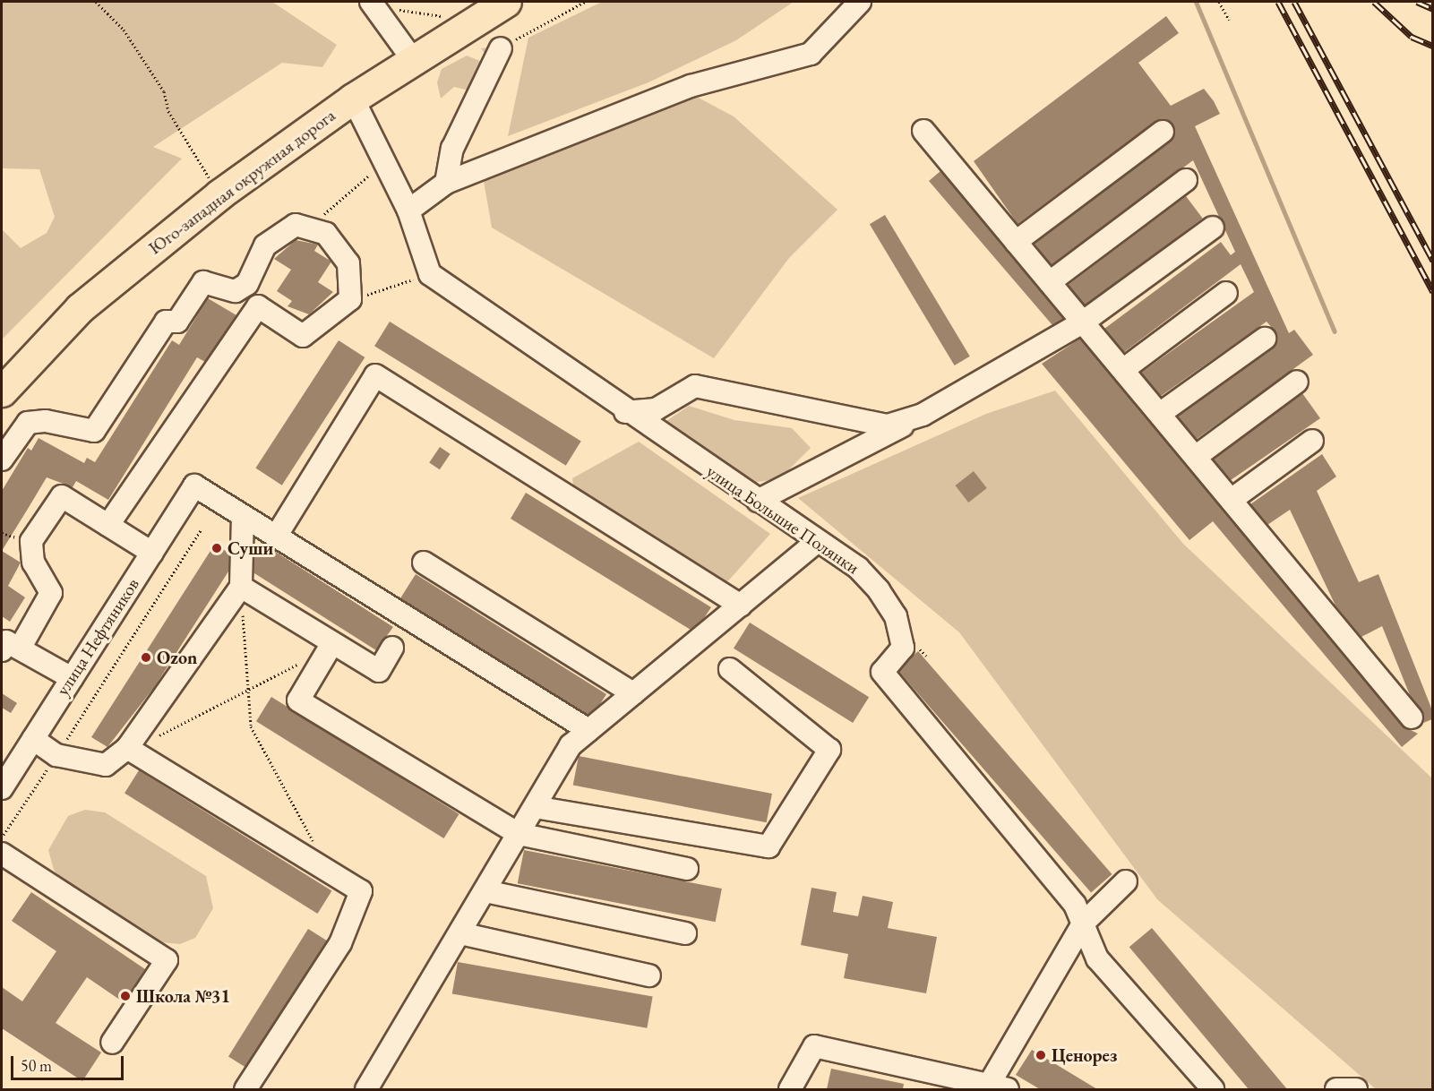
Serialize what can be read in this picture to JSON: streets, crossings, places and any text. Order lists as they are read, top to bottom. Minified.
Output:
{"streets":{"highway":["Юго-западная окружная дорога"],"street":["улица Большие Полянки","улица Нефтяников"]},"places":["Суши","Ozon","Школа №31","Ценорез"],"scale_bar":"50 m"}
